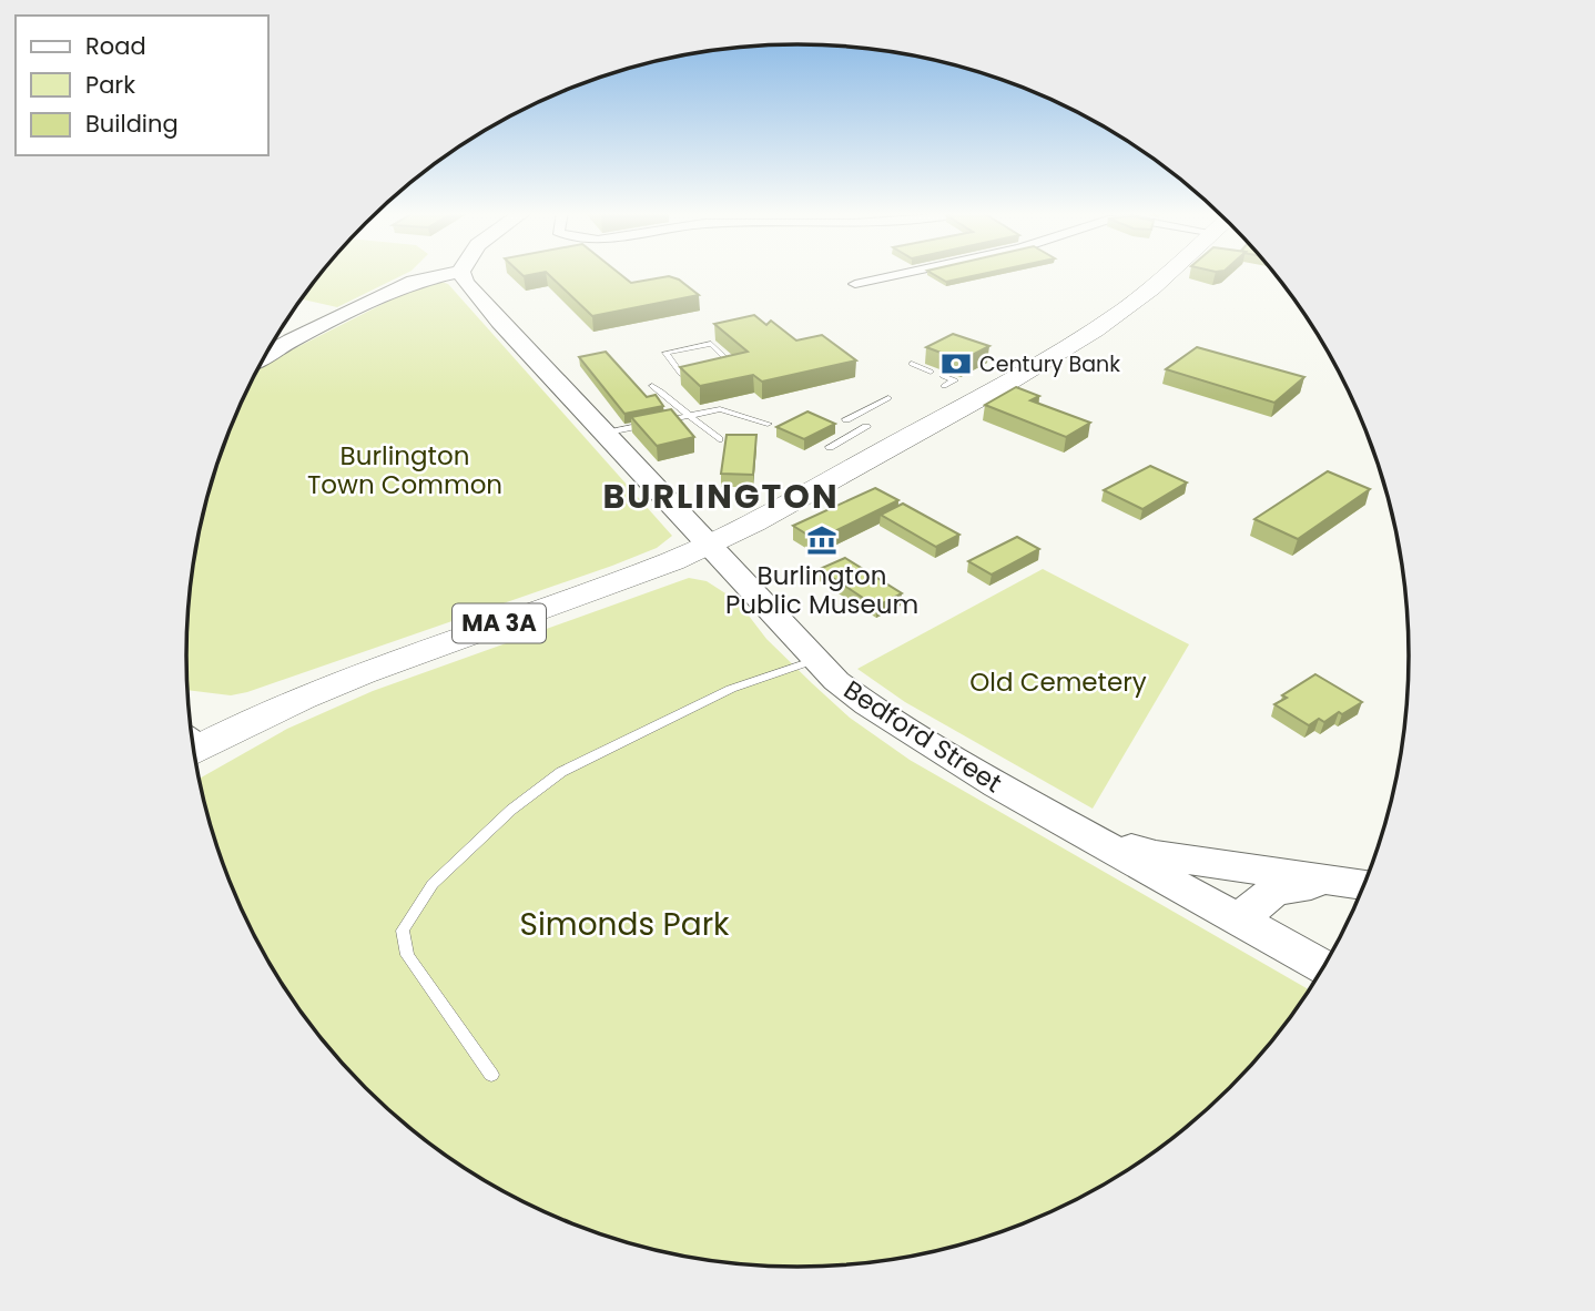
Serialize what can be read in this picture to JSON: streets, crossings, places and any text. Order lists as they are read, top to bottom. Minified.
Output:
{"streets":{"main road":["MA 3A","Bedford Street"]},"crossings":[["MA 3A","Bedford Street"]],"districts":["BURLINGTON"],"parks":["Burlington Town Common","Old Cemetery","Simonds Park"],"places":{"bank":["Century Bank"],"museum":["Burlington Public Museum"]},"legend":["Road","Park","Building"]}
